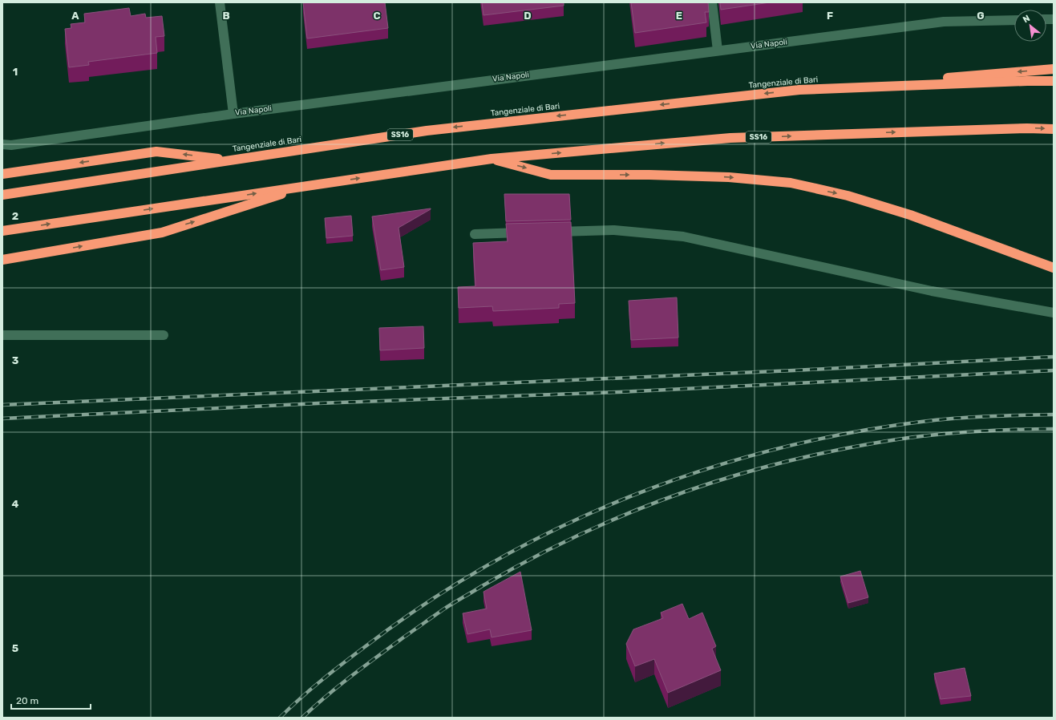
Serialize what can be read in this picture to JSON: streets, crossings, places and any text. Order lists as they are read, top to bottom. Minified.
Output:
{"streets":{"highway":["Tangenziale di Bari","SS16"],"street":["Via Napoli"]},"scale_bar":"20 m","north":"top left","grid":{"columns":["A","B","C","D","E","F","G"],"rows":["1","2","3","4","5"]}}
